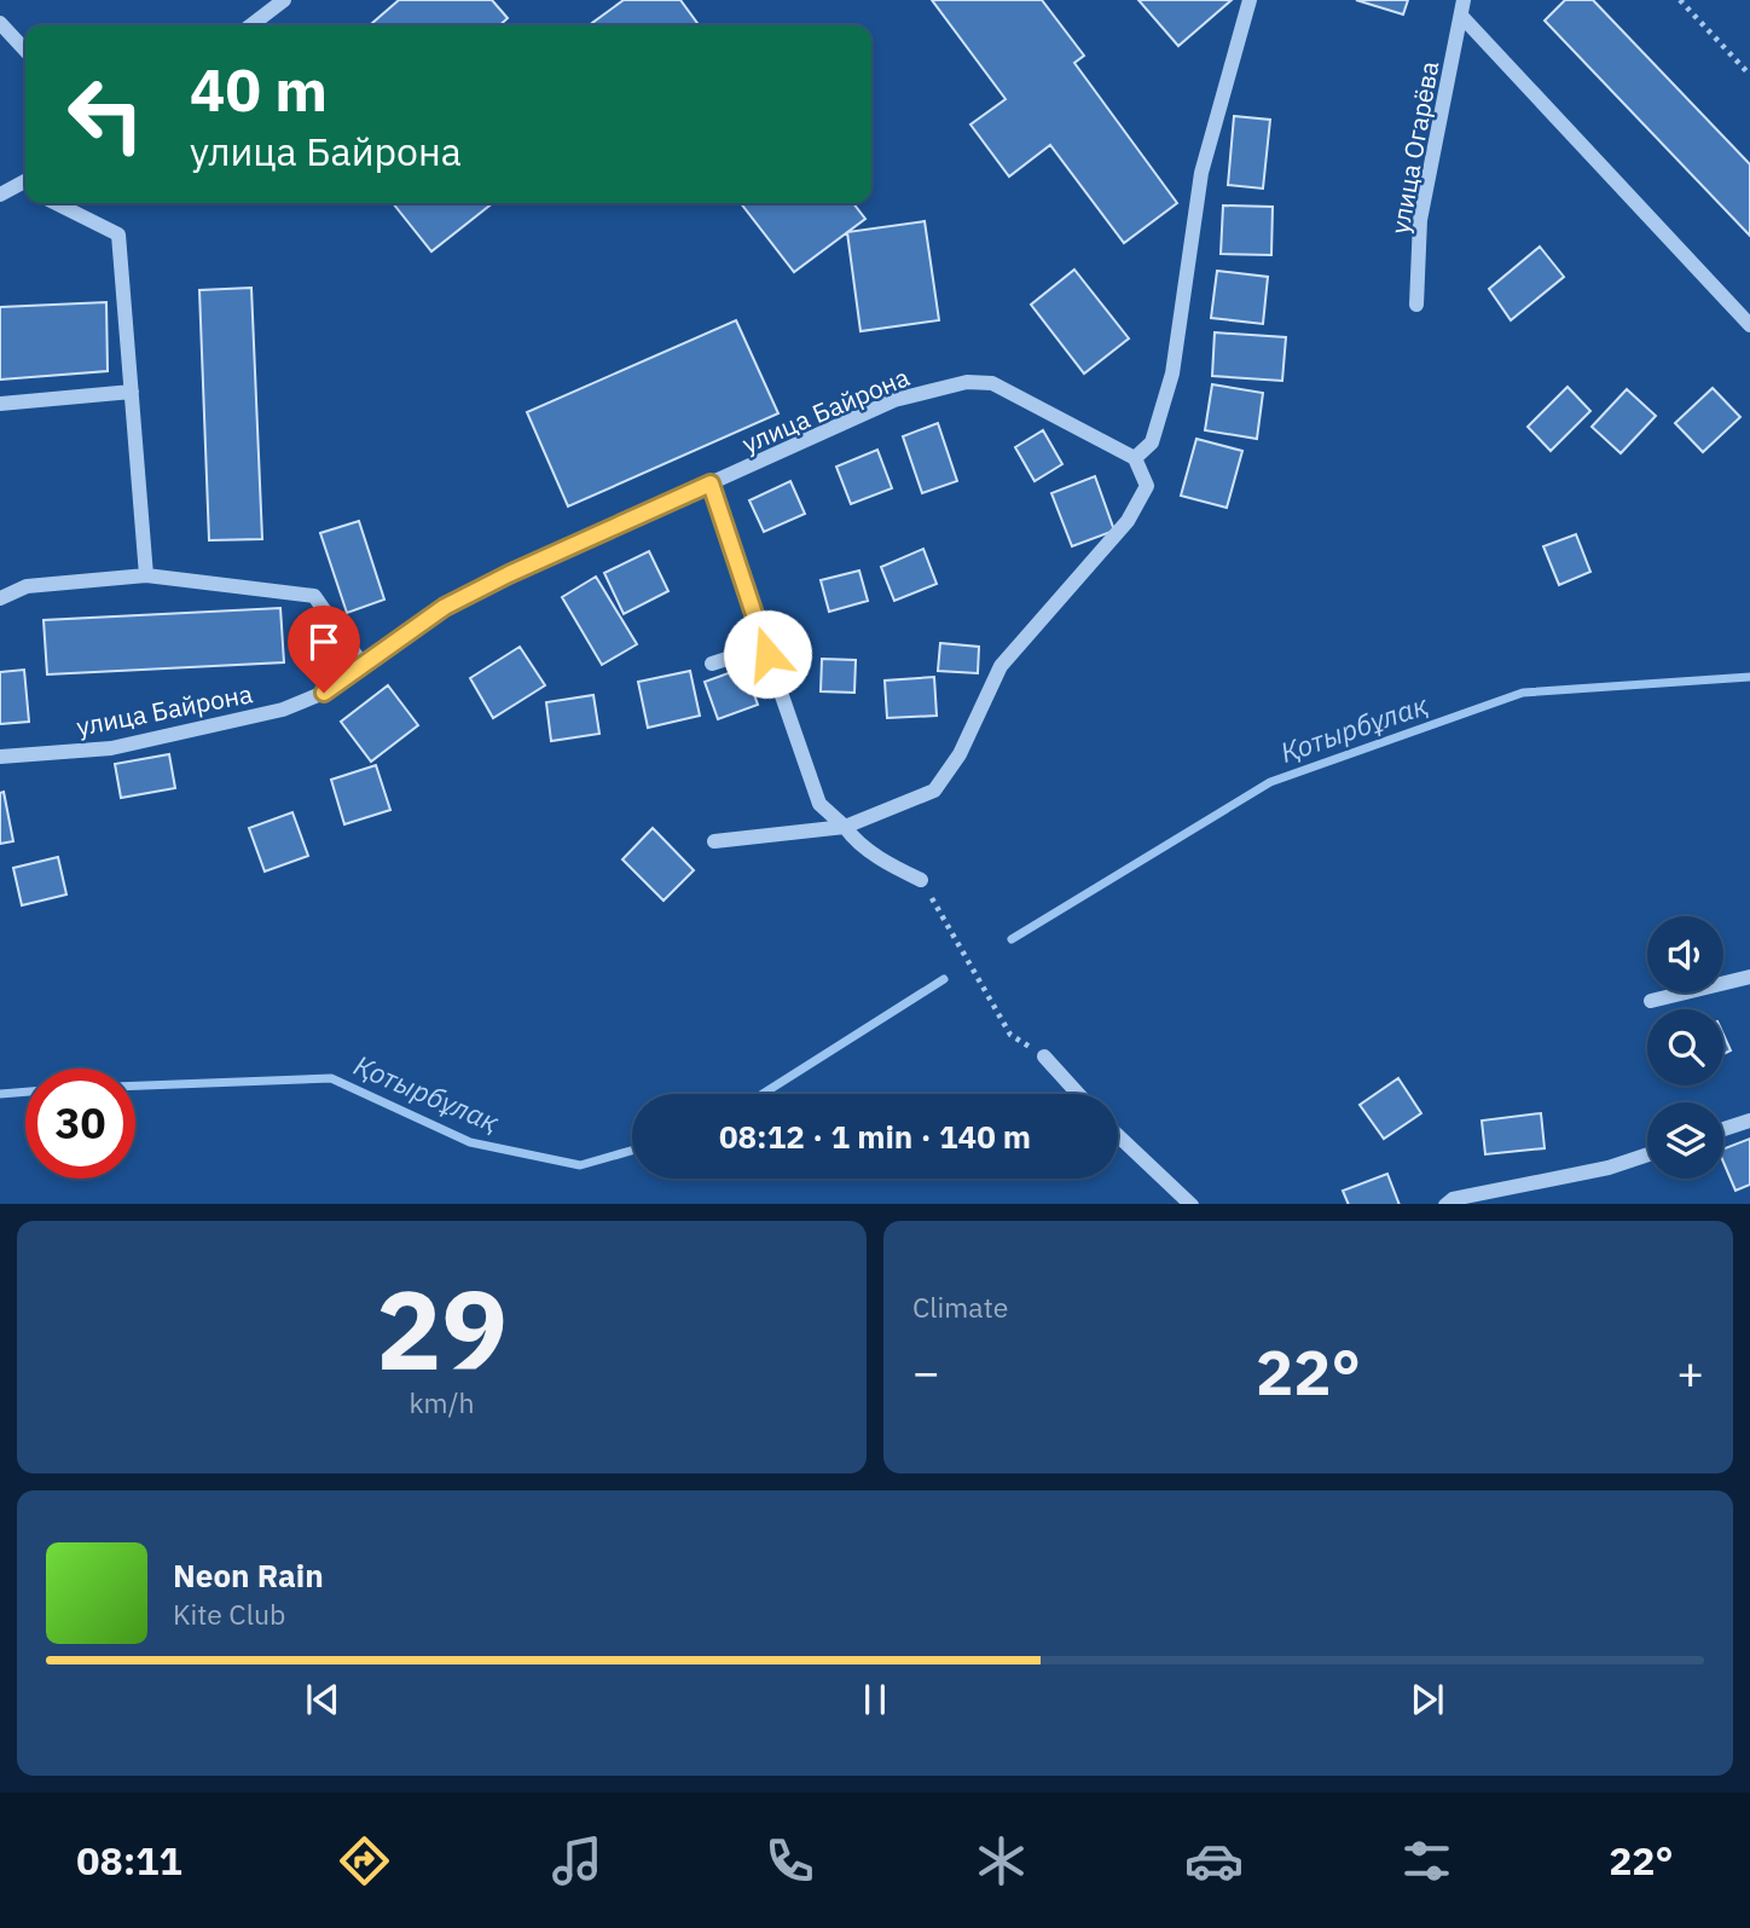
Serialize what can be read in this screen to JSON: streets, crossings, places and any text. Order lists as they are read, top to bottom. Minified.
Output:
{"streets":{"street":["улица Огарёва","улица Байрона"]},"water":["Қотырбұлақ"],"page":{"turn":["40 m","улица Байрона"],"limit":"30","trip":"08:12 · 1 min · 140 m","tile":[["29","km/h"],"Climate"],"heat":["−","22°","+"],"song":["Neon Rain","Kite Club"],"tabs":["08:11","22°"]}}
